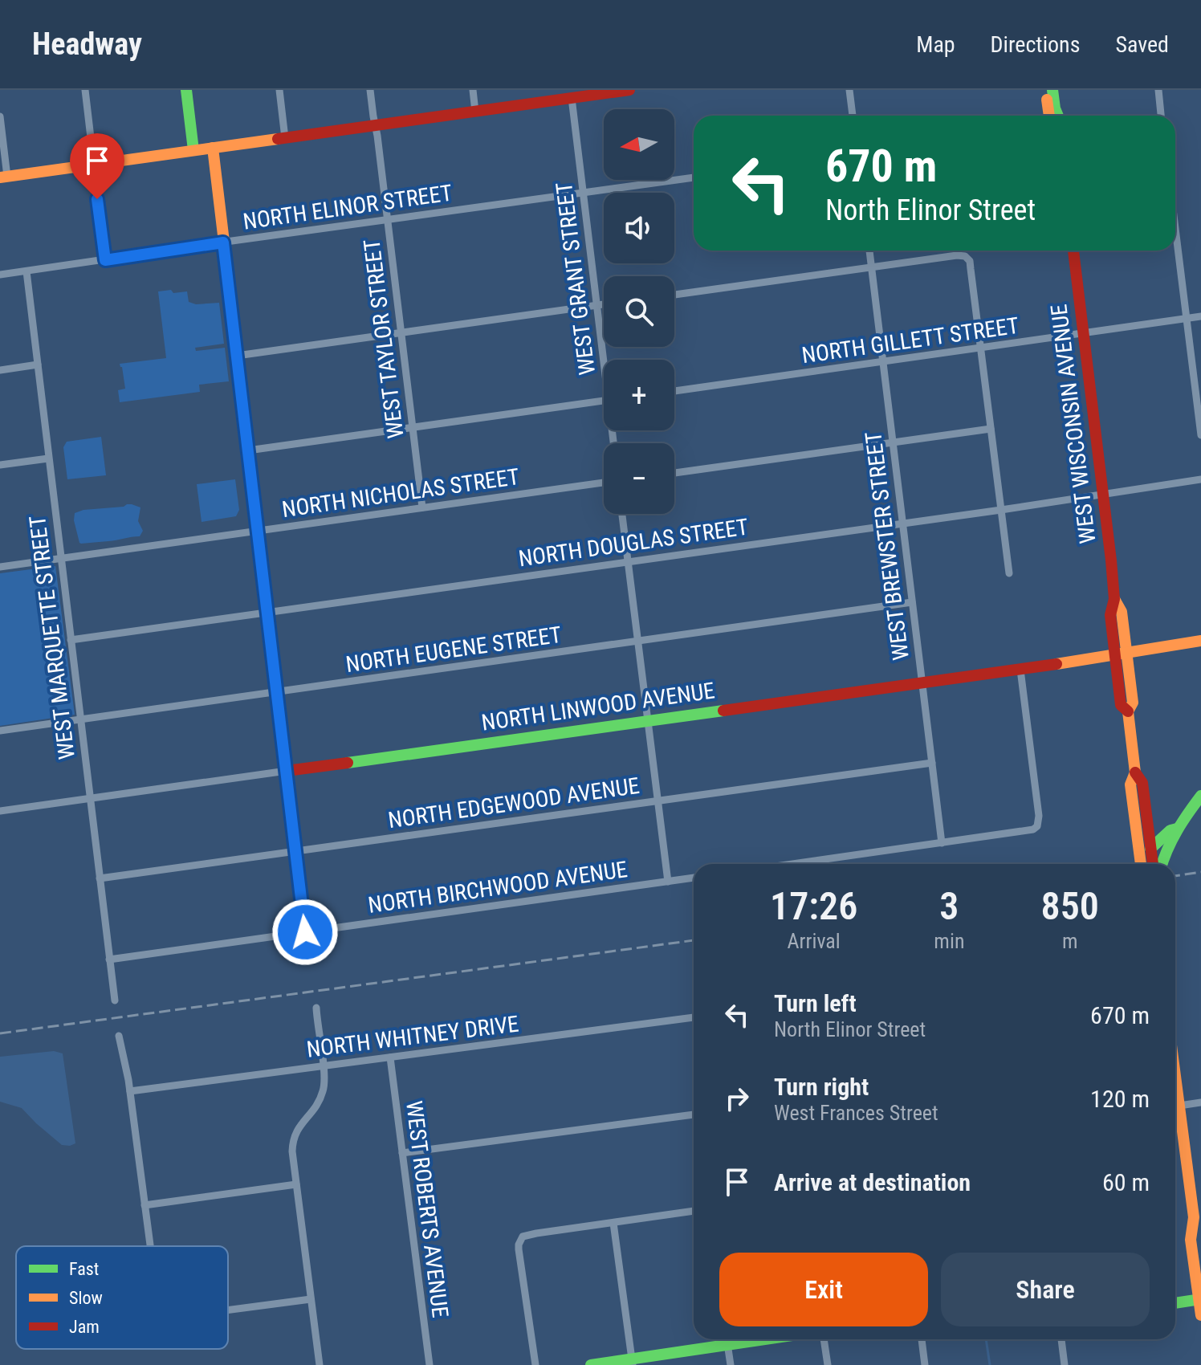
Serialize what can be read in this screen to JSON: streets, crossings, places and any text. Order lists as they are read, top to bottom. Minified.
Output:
{"streets":{"main road":["WEST WISCONSIN AVENUE","NORTH LINWOOD AVENUE"],"street":["NORTH ELINOR STREET","WEST GRANT STREET","WEST TAYLOR STREET","NORTH GILLETT STREET","NORTH NICHOLAS STREET","NORTH DOUGLAS STREET","WEST BREWSTER STREET","WEST MARQUETTE STREET","NORTH EUGENE STREET","NORTH EDGEWOOD AVENUE","NORTH BIRCHWOOD AVENUE","NORTH WHITNEY DRIVE","WEST ROBERTS AVENUE"]},"crossings":[["NORTH ELINOR STREET","WEST GRANT STREET"],["NORTH ELINOR STREET","WEST TAYLOR STREET"],["NORTH ELINOR STREET","WEST MARQUETTE STREET"],["WEST TAYLOR STREET","NORTH NICHOLAS STREET"],["NORTH GILLETT STREET","WEST WISCONSIN AVENUE"],["NORTH GILLETT STREET","WEST BREWSTER STREET"],["WEST WISCONSIN AVENUE","NORTH DOUGLAS STREET"],["WEST WISCONSIN AVENUE","NORTH LINWOOD AVENUE"],["NORTH NICHOLAS STREET","WEST MARQUETTE STREET"],["NORTH DOUGLAS STREET","WEST BREWSTER STREET"],["NORTH DOUGLAS STREET","WEST MARQUETTE STREET"],["WEST BREWSTER STREET","NORTH EUGENE STREET"],["WEST BREWSTER STREET","NORTH LINWOOD AVENUE"],["WEST BREWSTER STREET","NORTH EDGEWOOD AVENUE"],["WEST MARQUETTE STREET","NORTH EUGENE STREET"],["WEST MARQUETTE STREET","NORTH LINWOOD AVENUE"],["WEST MARQUETTE STREET","NORTH EDGEWOOD AVENUE"],["WEST MARQUETTE STREET","NORTH BIRCHWOOD AVENUE"],["NORTH WHITNEY DRIVE","WEST ROBERTS AVENUE"]],"legend":["Fast","Slow","Jam"],"north":"left","page":{"header":"Headway","nav":["Map","Directions","Saved"],"map_buttons":["+","−"],"turn":["670 m","North Elinor Street"],"eta":["17:26","Arrival","3","min","850","m"],"list":[{"name":"Turn left","note":"North Elinor Street","value":"670 m"},{"name":"Turn right","note":"West Frances Street","value":"120 m"},{"name":"Arrive at destination","value":"60 m"}],"buttons":["Exit","Share"]}}
